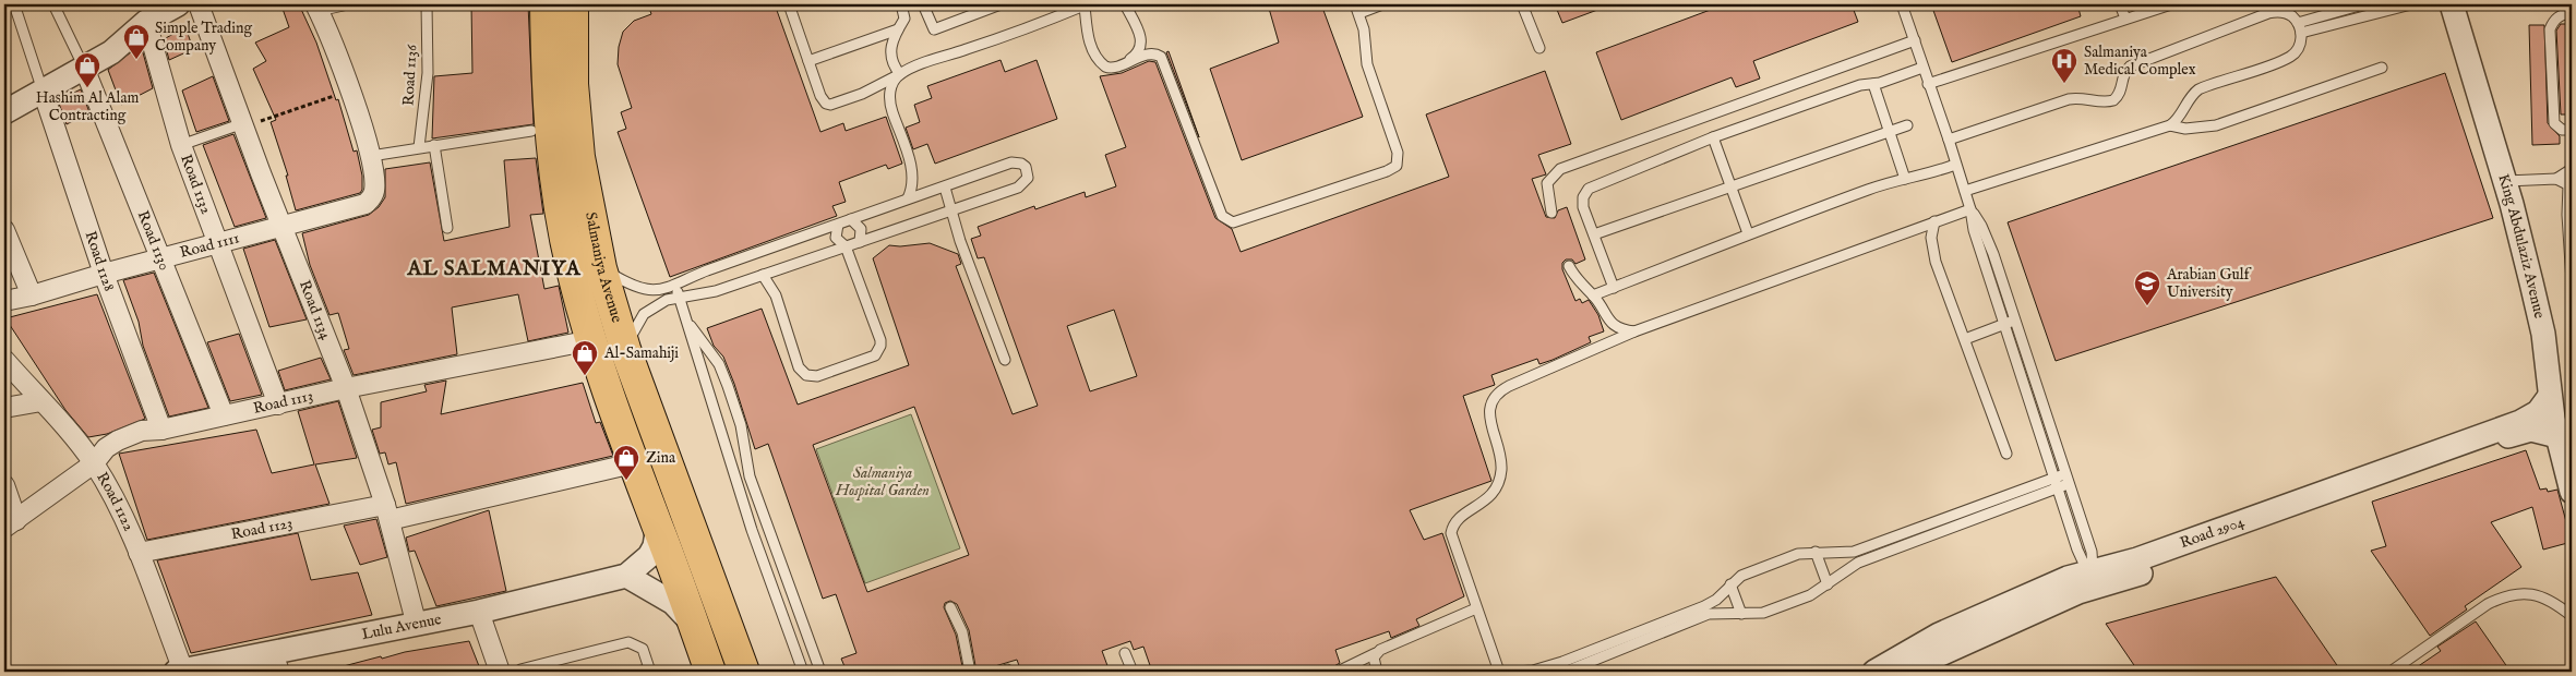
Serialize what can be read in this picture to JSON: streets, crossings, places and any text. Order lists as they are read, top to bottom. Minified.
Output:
{"streets":{"main road":["Salmaniya Avenue"],"street":["Road 1132","Road 1130","Road 1111","King Abdulaziz Avenue","Road 1128","Road 1134","Road 1113","Road 1122","Road 1123","Road 2904","Lulu Avenue"],"lane":["Road 1136"]},"crossings":[["Road 1132","Road 1111"],["Road 1132","Road 1113"],["Road 1130","Road 1111"],["Road 1130","Road 1113"],["Road 1111","Road 1128"],["Road 1111","Road 1134"],["King Abdulaziz Avenue","Road 2904"],["Road 1128","Road 1113"],["Salmaniya Avenue","Road 1113"],["Salmaniya Avenue","Road 1123"],["Salmaniya Avenue","Lulu Avenue"],["Road 1134","Road 1113"],["Road 1134","Road 1123"],["Road 1134","Lulu Avenue"],["Road 1113","Road 1122"],["Road 1122","Road 1123"],["Road 1122","Lulu Avenue"]],"districts":["AL SALMANIYA"],"parks":["Salmaniya Hospital Garden"],"places":{"shop":["Simple Trading Company","Hashim Al Alam Contracting","Al-Samahiji","Zina"],"hospital":["Salmaniya Medical Complex"],"school or university":["Arabian Gulf University"]}}
